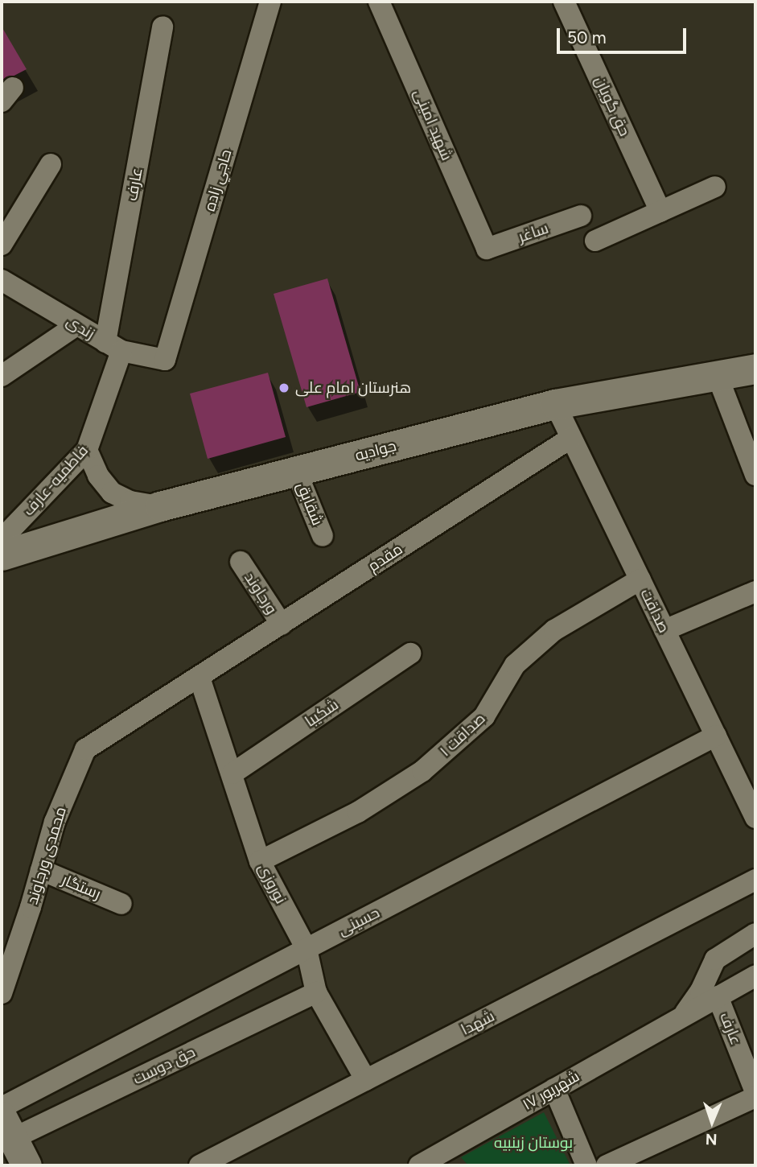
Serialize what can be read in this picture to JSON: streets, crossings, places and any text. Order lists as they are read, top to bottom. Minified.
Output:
{"streets":{"main road":["جوادیه"],"street":["حق گویان","شهید امینی","حاجي زاده","عارف","ساغر","زندی","فاطمیه-عارف","شقابق","مقدم","ورجاوند","صداقت","شکیبا","صداقت ۱","محمدی ورجاوند","نوروزی","رستگار","حسینی","شهدا","حق دوست","۱۷ شهریور"]},"crossings":[["شهید امینی","ساغر"],["حاجي زاده","زندی"],["عارف","زندی"],["عارف","فاطمیه-عارف"],["عارف","۱۷ شهریور"],["زندی","فاطمیه-عارف"],["جوادیه","شقابق"],["جوادیه","صداقت"],["مقدم","ورجاوند"],["مقدم","صداقت"],["مقدم","محمدی ورجاوند"],["مقدم","نوروزی"],["صداقت","صداقت ۱"],["صداقت","حسینی"],["شکیبا","نوروزی"],["صداقت ۱","نوروزی"],["محمدی ورجاوند","نوروزی"],["محمدی ورجاوند","رستگار"],["نوروزی","حسینی"],["نوروزی","شهدا"],["نوروزی","حق دوست"]],"parks":["بوستان زینبیه"],"places":["هنرستان امام علی"],"scale_bar":"50 m","north":"bottom"}
